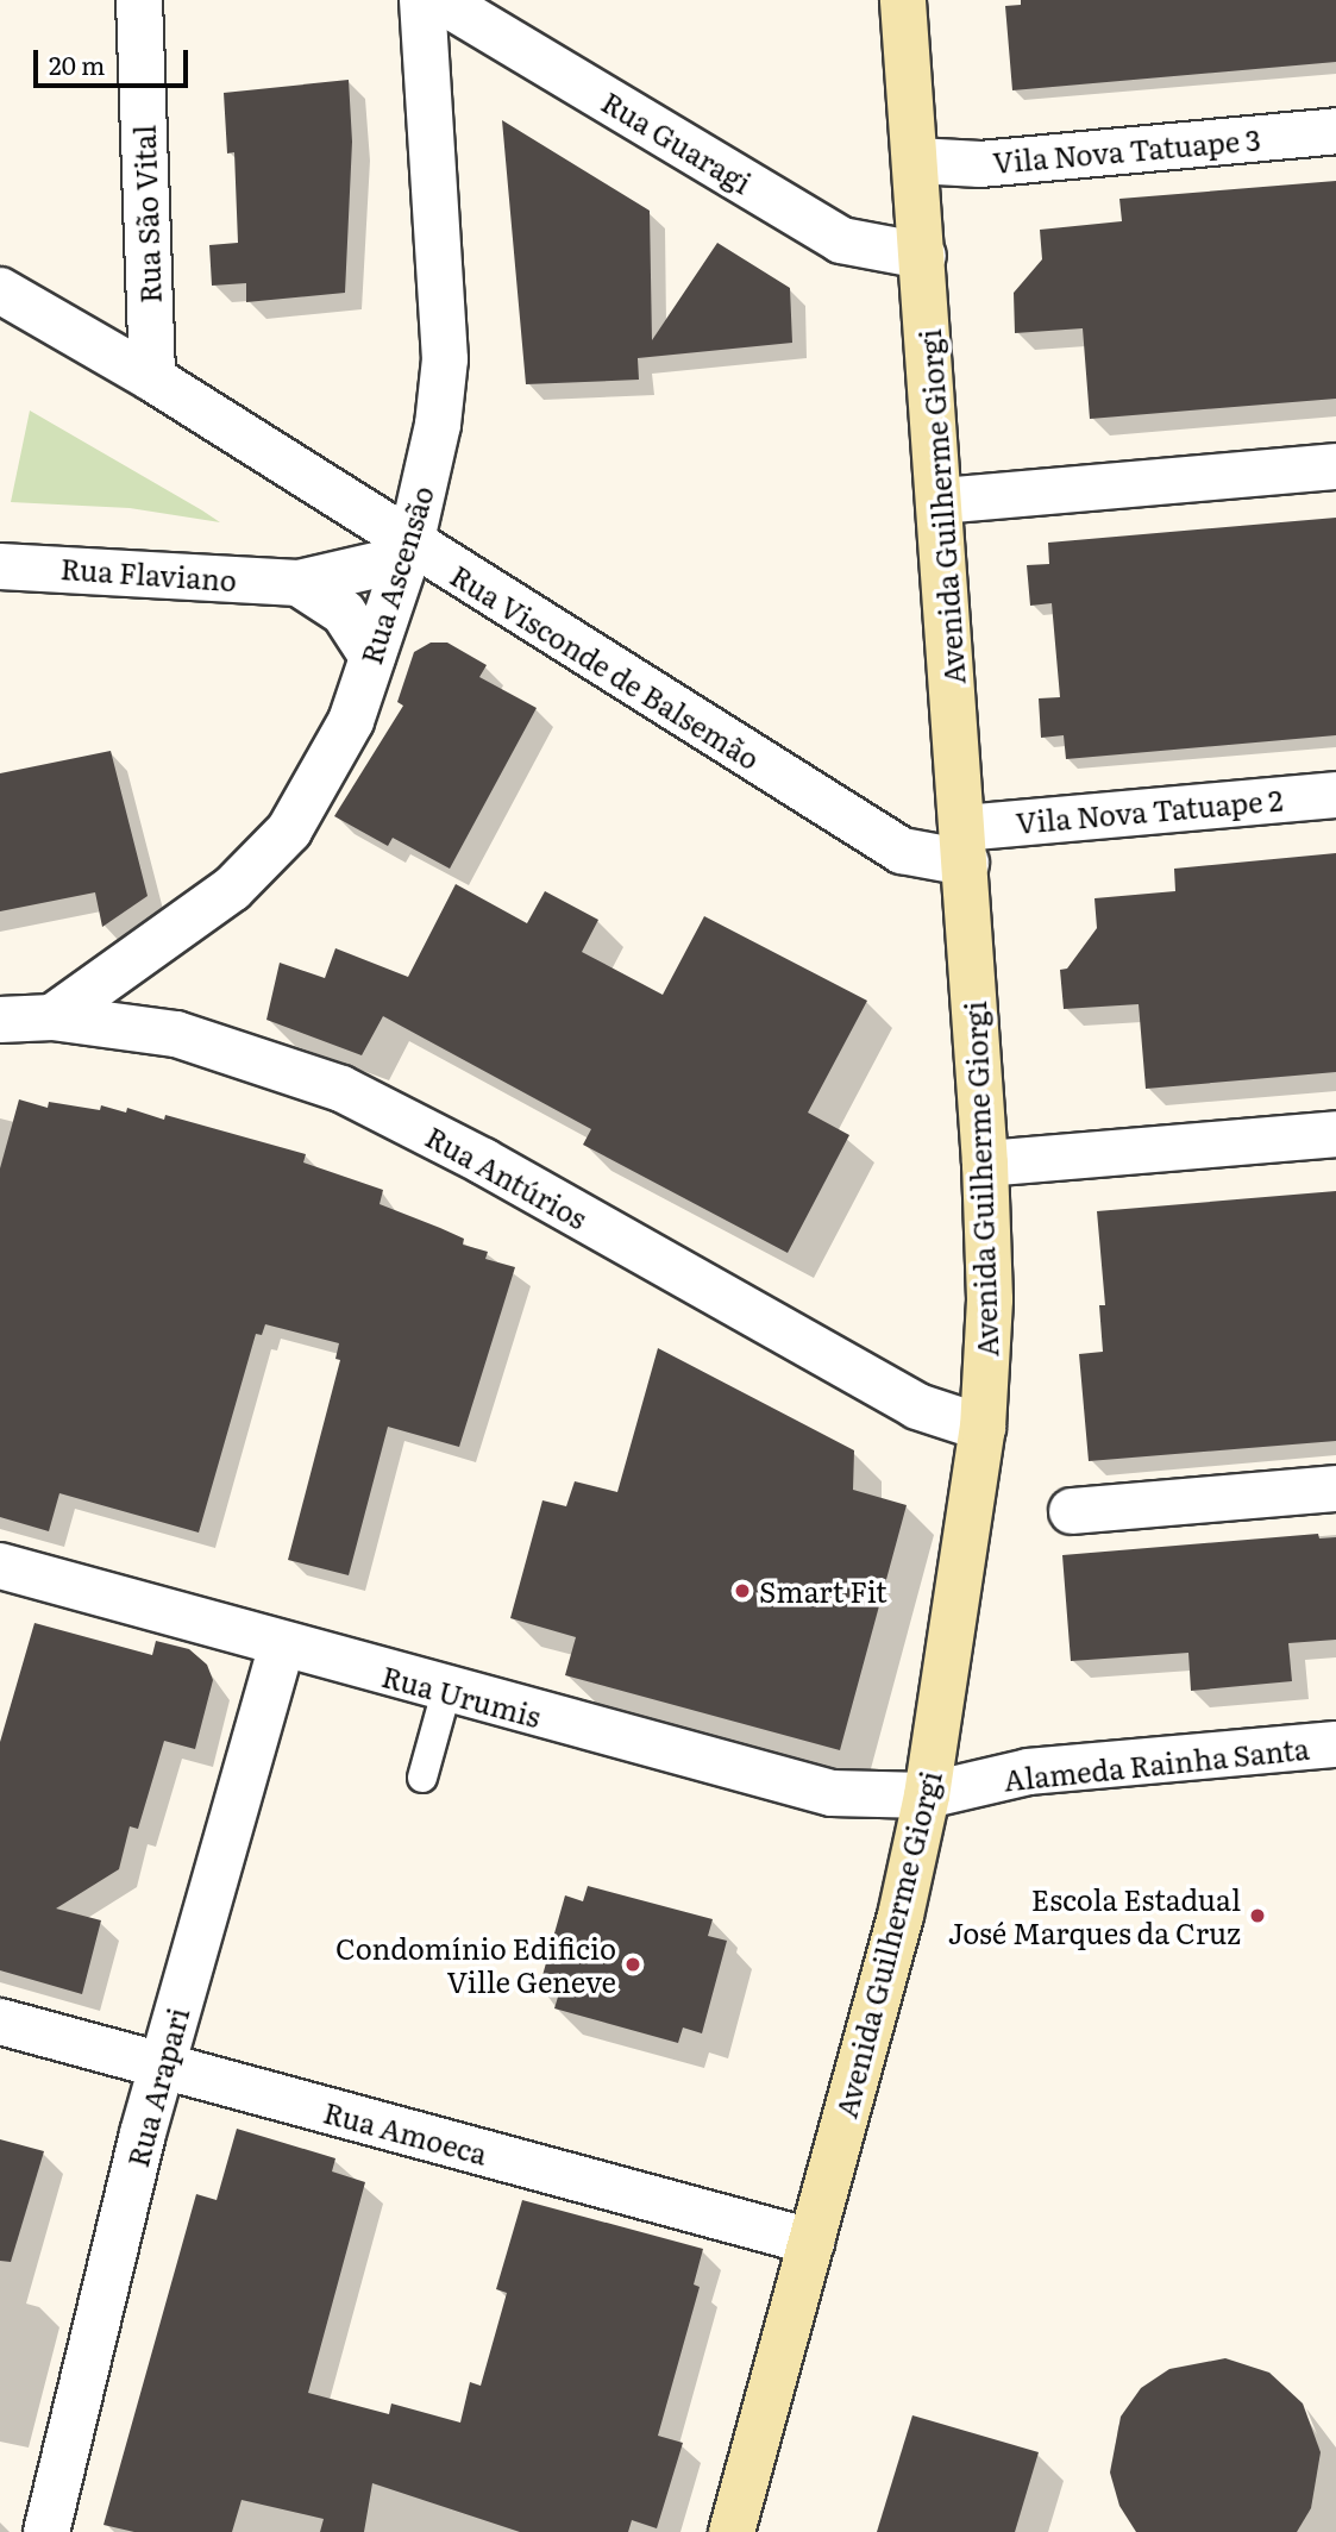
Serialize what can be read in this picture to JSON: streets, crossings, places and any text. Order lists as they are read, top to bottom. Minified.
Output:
{"streets":{"street":["Rua Guaragi","Vila Nova Tatuape 3","Rua São Vital","Avenida Guilherme Giorgi","Rua Flaviano","Rua Ascensão","Rua Visconde de Balsemão","Vila Nova Tatuape 2","Rua Antúrios","Rua Urumis","Alameda Rainha Santa","Rua Arapari","Rua Amoeca"]},"crossings":[["Rua Guaragi","Avenida Guilherme Giorgi"],["Vila Nova Tatuape 3","Avenida Guilherme Giorgi"],["Rua São Vital","Rua Visconde de Balsemão"],["Avenida Guilherme Giorgi","Rua Visconde de Balsemão"],["Avenida Guilherme Giorgi","Vila Nova Tatuape 2"],["Avenida Guilherme Giorgi","Rua Antúrios"],["Avenida Guilherme Giorgi","Rua Urumis"],["Avenida Guilherme Giorgi","Alameda Rainha Santa"],["Avenida Guilherme Giorgi","Rua Amoeca"],["Rua Flaviano","Rua Ascensão"],["Rua Flaviano","Rua Visconde de Balsemão"],["Rua Ascensão","Rua Visconde de Balsemão"],["Rua Ascensão","Rua Antúrios"],["Rua Visconde de Balsemão","Vila Nova Tatuape 2"],["Rua Urumis","Alameda Rainha Santa"],["Rua Urumis","Rua Arapari"],["Rua Arapari","Rua Amoeca"]],"places":["Smart Fit","Escola Estadual José Marques da Cruz","Condomínio Edificio Ville Geneve"],"scale_bar":"20 m"}
